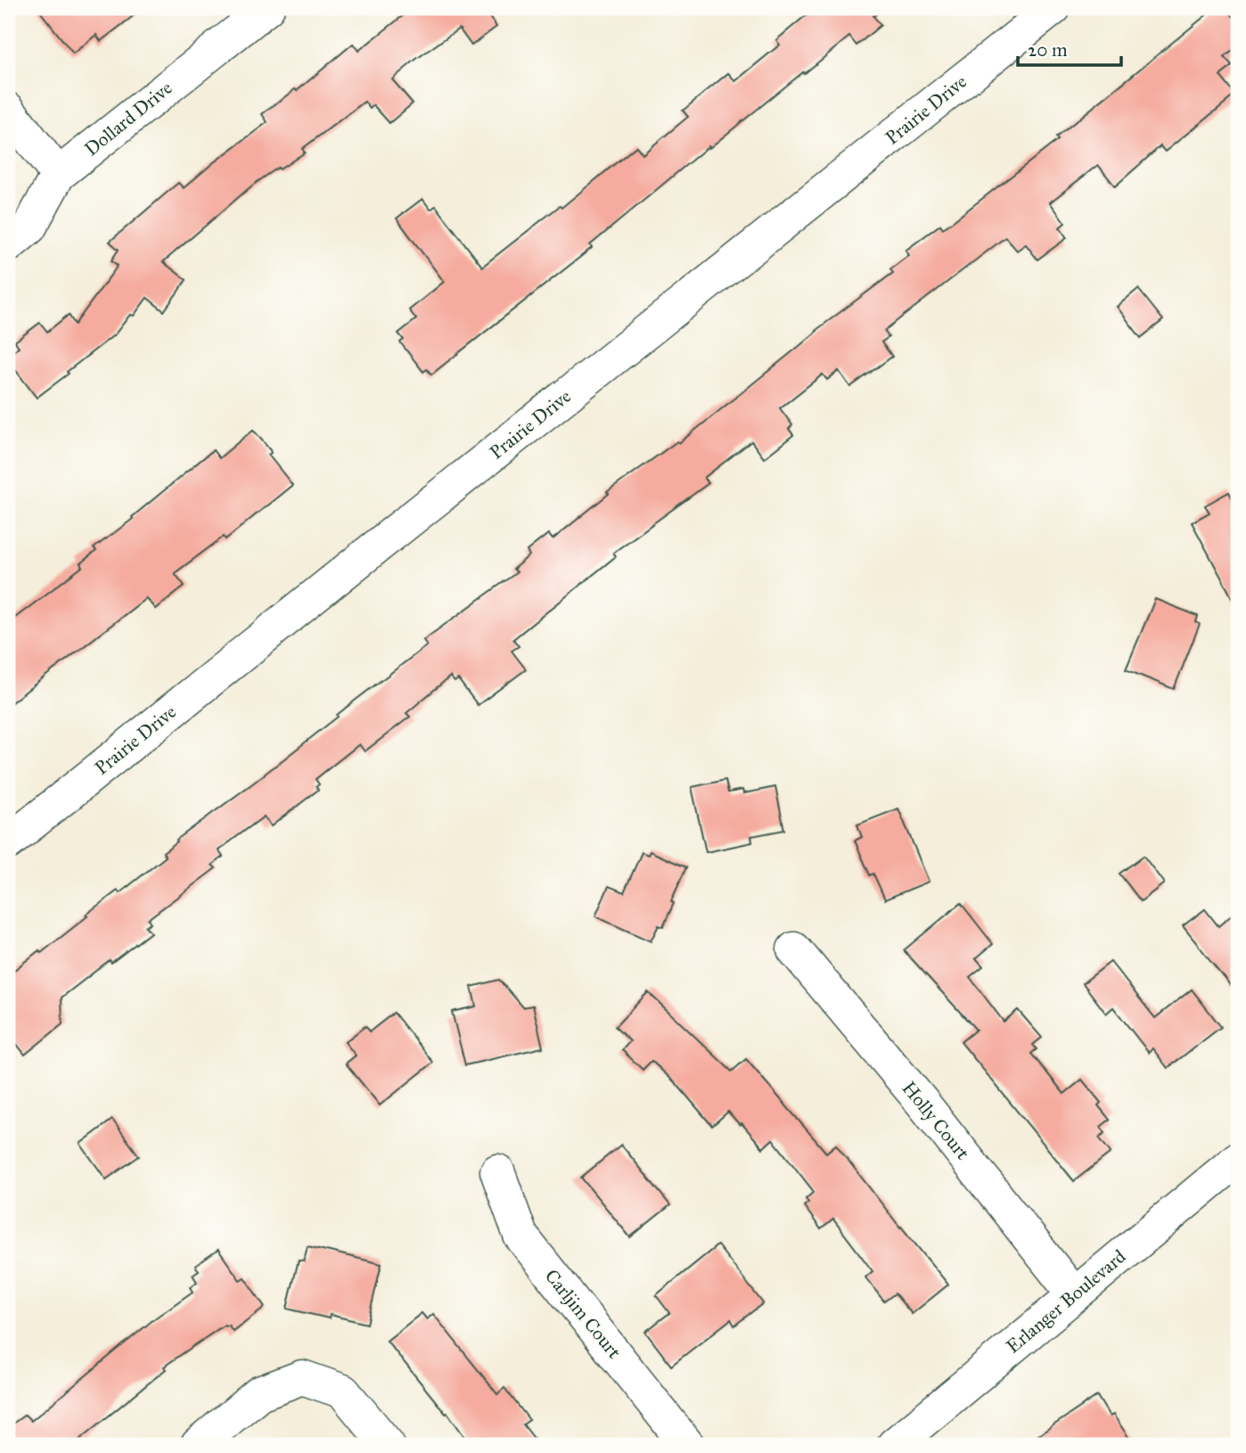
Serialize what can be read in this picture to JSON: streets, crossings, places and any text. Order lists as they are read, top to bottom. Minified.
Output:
{"streets":{"street":["Prairie Drive","Dollard Drive","Holly Court","Erlanger Boulevard","Carljim Court"]},"crossings":[["Holly Court","Erlanger Boulevard"]],"scale_bar":"20 m"}
